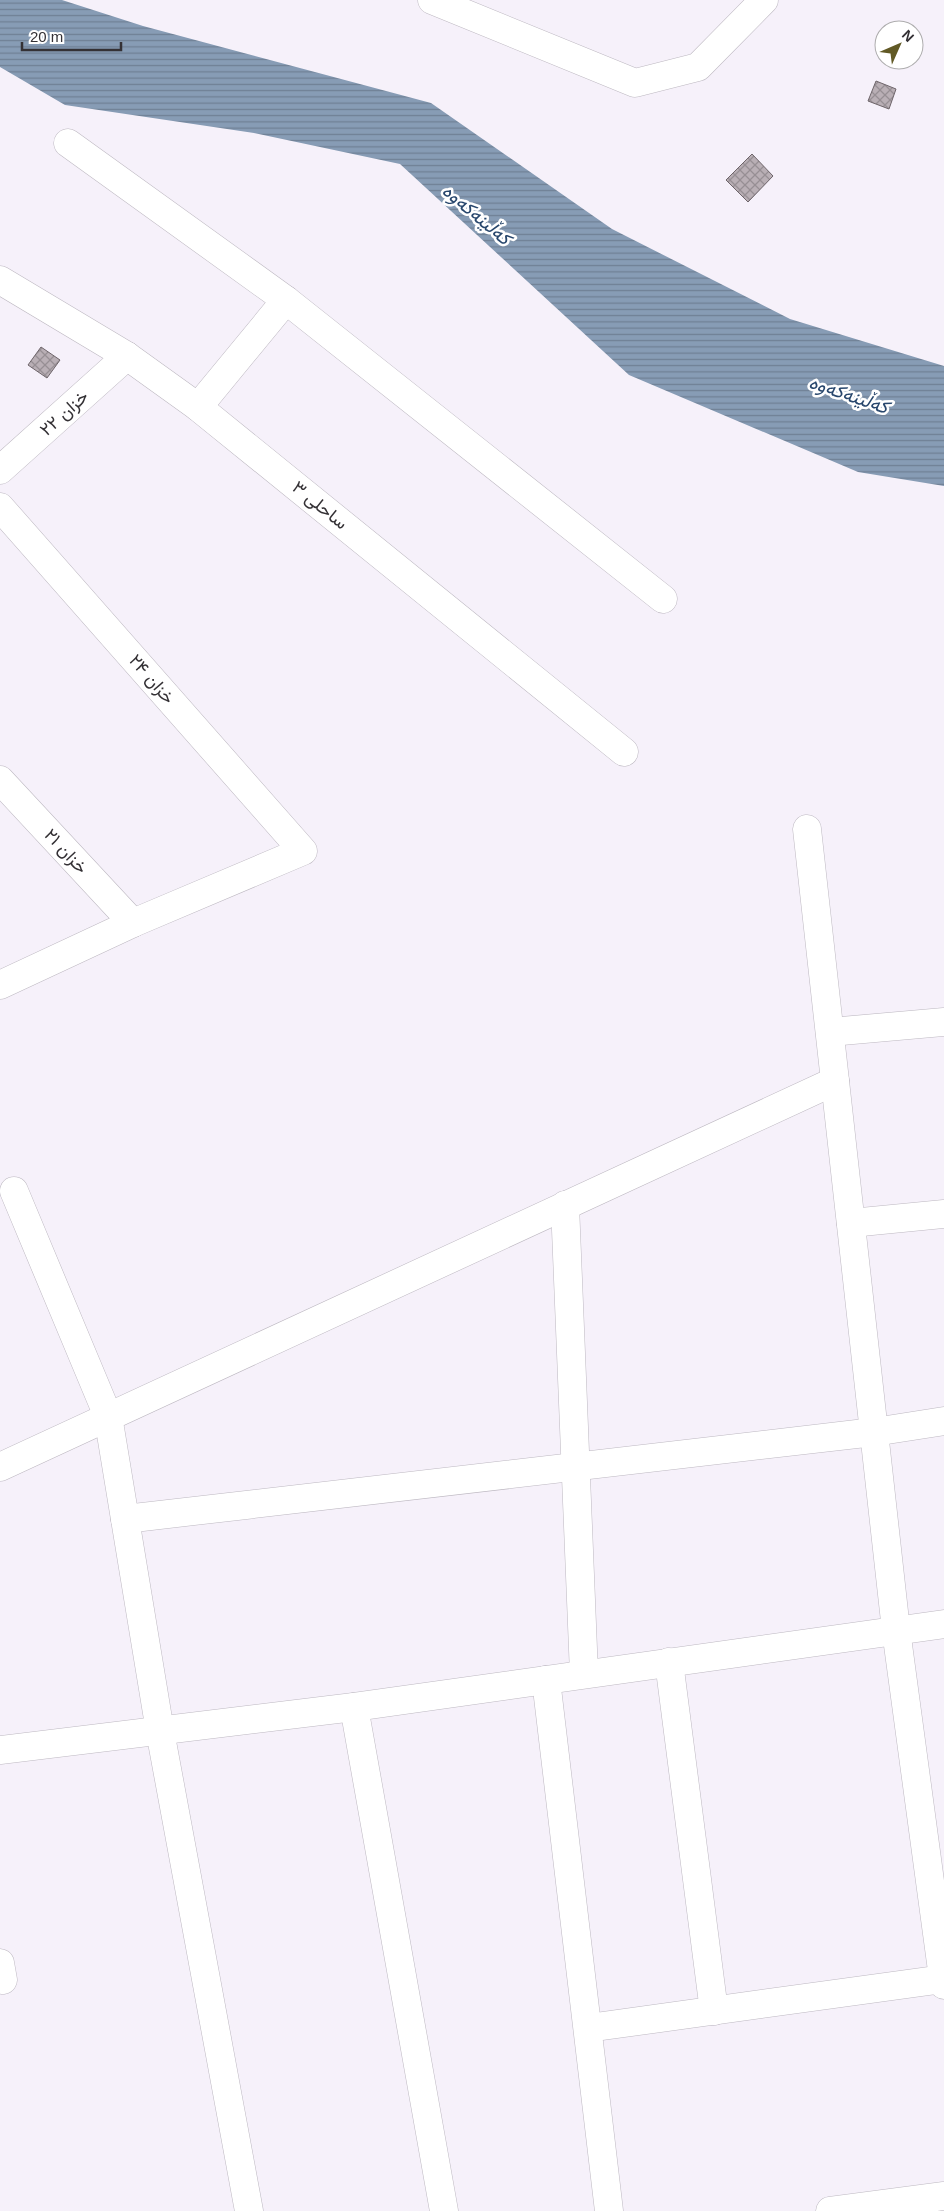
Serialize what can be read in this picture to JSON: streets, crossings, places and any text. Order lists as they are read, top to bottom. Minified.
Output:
{"streets":{"street":["خزان ۲۲","ساحلی ۳","خزان ۲۴","خزان ۲۱"]},"crossings":[["خزان ۲۲","ساحلی ۳"],["خزان ۲۴","خزان ۲۱"]],"water":["کەڵینەکەوە"],"scale_bar":"20 m","north":"top right"}
